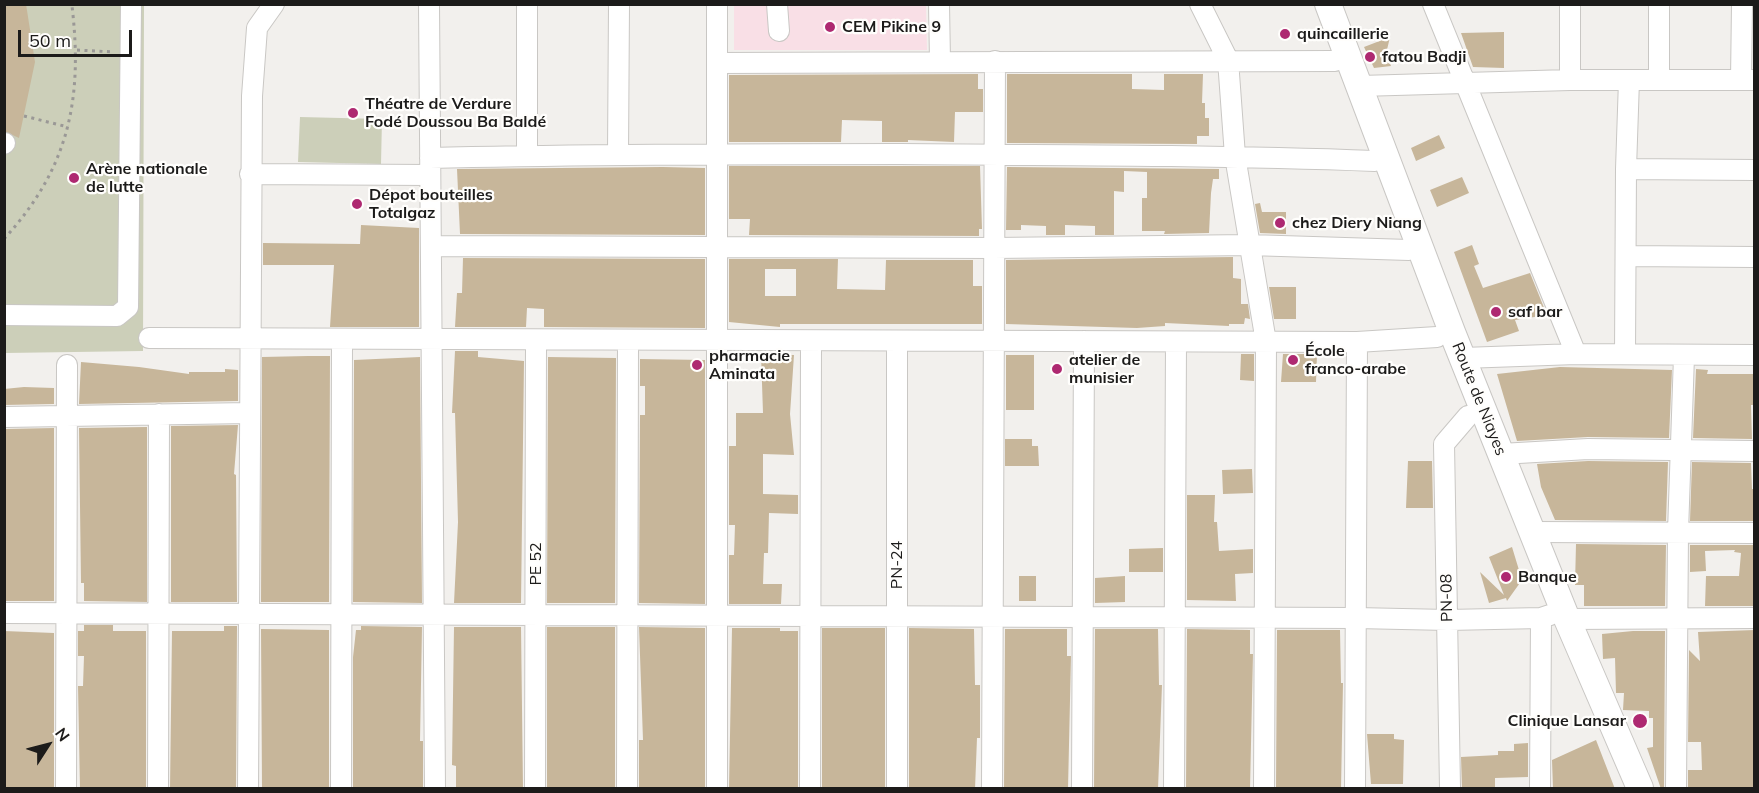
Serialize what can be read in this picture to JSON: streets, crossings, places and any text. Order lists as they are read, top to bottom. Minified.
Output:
{"streets":{"main road":["Route de Niayes"],"street":["PE 52","PN-24","PN-08"]},"crossings":[["Route de Niayes","PN-08"]],"places":["CEM Pikine 9","quincaillerie","fatou Badji","Théatre de Verdure Fodé Doussou Ba Baldé","Arène nationale de lutte","Dépot bouteilles Totalgaz","chez Diery Niang","saf bar","École franco-arabe","pharmacie Aminata","atelier de munisier","Banque","Clinique Lansar"],"scale_bar":"50 m","north":"top right"}
